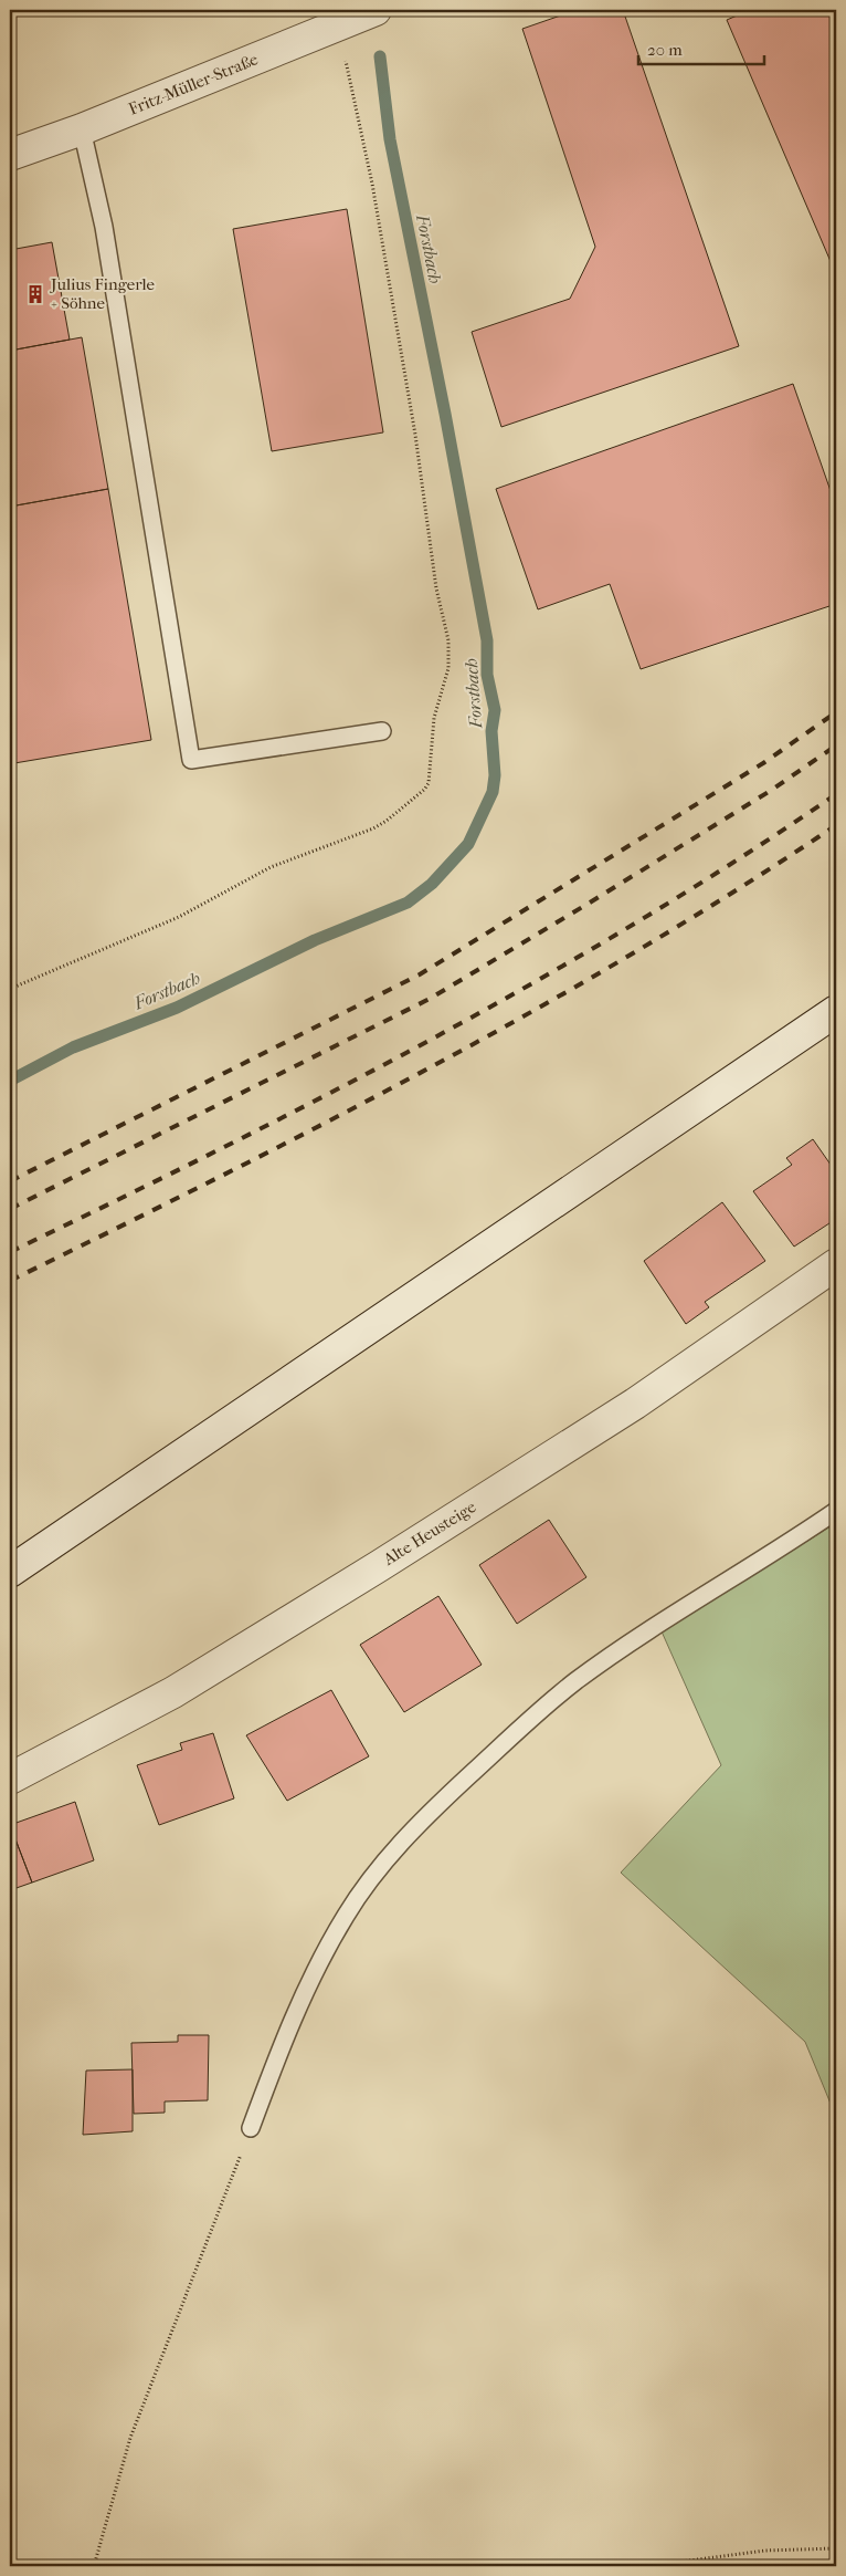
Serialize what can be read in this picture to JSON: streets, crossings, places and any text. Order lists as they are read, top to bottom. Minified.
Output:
{"streets":{"street":["Fritz-Müller-Straße","Alte Heusteige"]},"water":["Forstbach"],"places":{"building":["Julius Fingerle + Söhne"]},"scale_bar":"20 m"}
